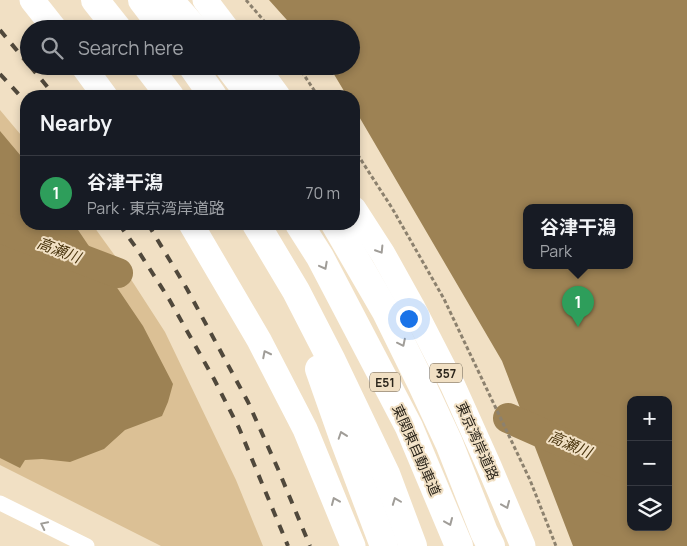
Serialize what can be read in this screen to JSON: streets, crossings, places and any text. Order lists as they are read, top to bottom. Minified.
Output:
{"streets":{"highway":["357","E51","東京湾岸道路","東関東自動車道"]},"water":["高瀬川"],"page":{"search":"Search here","heading":"Nearby","list":[{"mark":"1","name":"谷津干潟","note":"Park · 東京湾岸道路","value":"70 m"}],"popup":["谷津干潟","Park"],"pins":"1","map_buttons":["+","−"]}}
